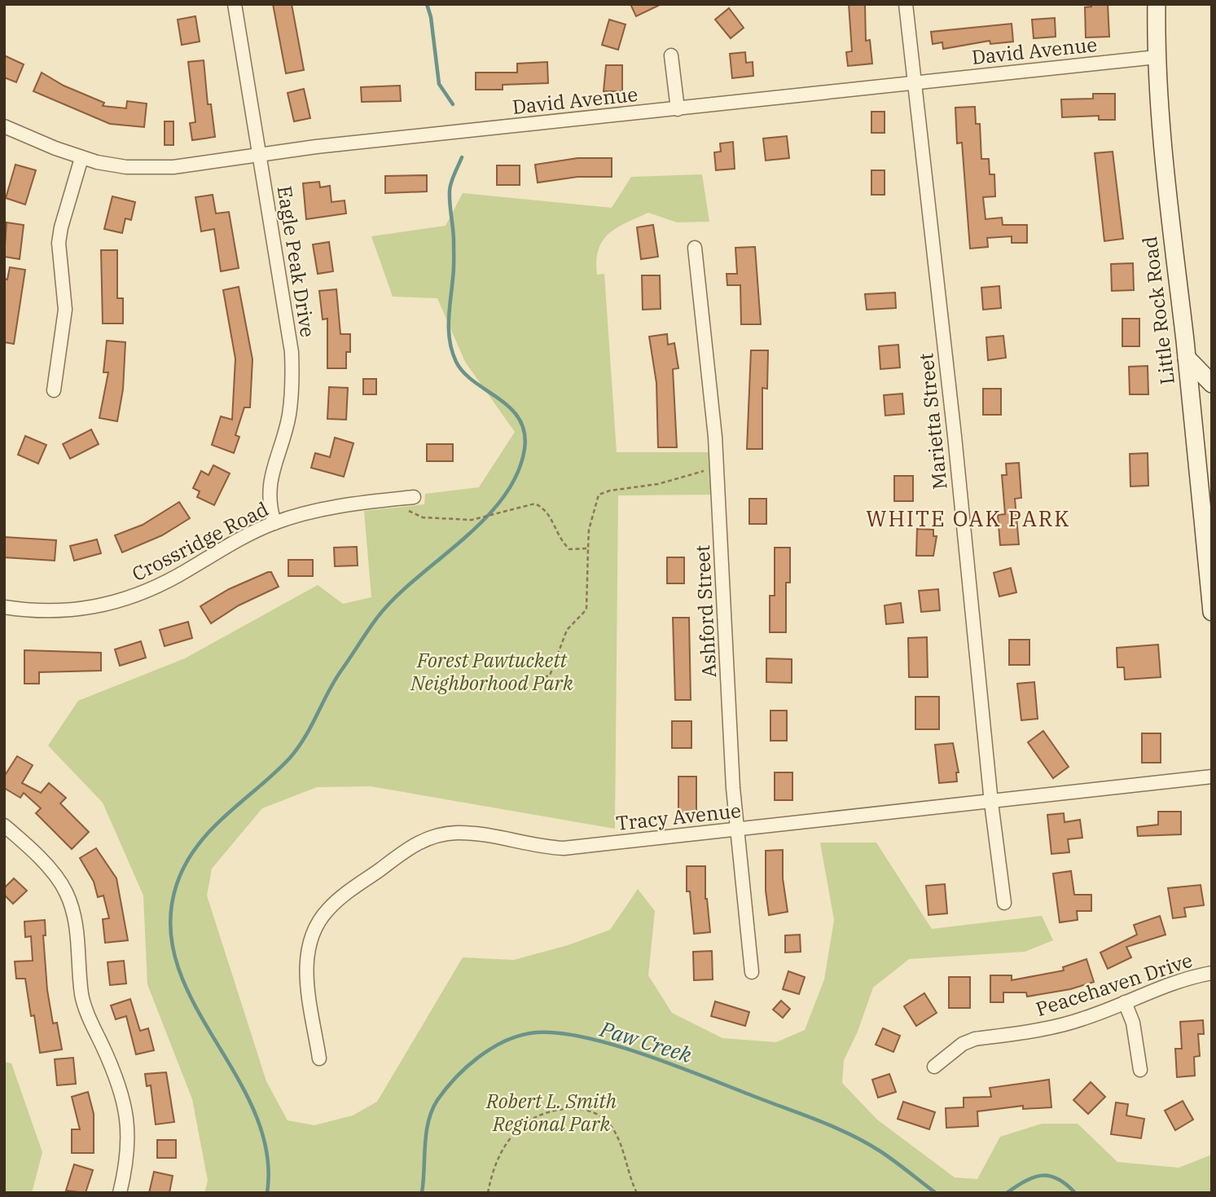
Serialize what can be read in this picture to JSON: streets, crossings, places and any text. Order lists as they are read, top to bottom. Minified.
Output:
{"streets":{"main road":["Little Rock Road"],"street":["David Avenue","Eagle Peak Drive","Marietta Street","Crossridge Road","Ashford Street","Tracy Avenue","Peacehaven Drive"]},"crossings":[["David Avenue","Eagle Peak Drive"],["David Avenue","Little Rock Road"],["David Avenue","Marietta Street"],["Eagle Peak Drive","Crossridge Road"],["Marietta Street","Tracy Avenue"],["Ashford Street","Tracy Avenue"]],"districts":["WHITE OAK PARK"],"water":["Paw Creek"],"parks":["Forest Pawtuckett Neighborhood Park","Robert L. Smith Regional Park"]}
